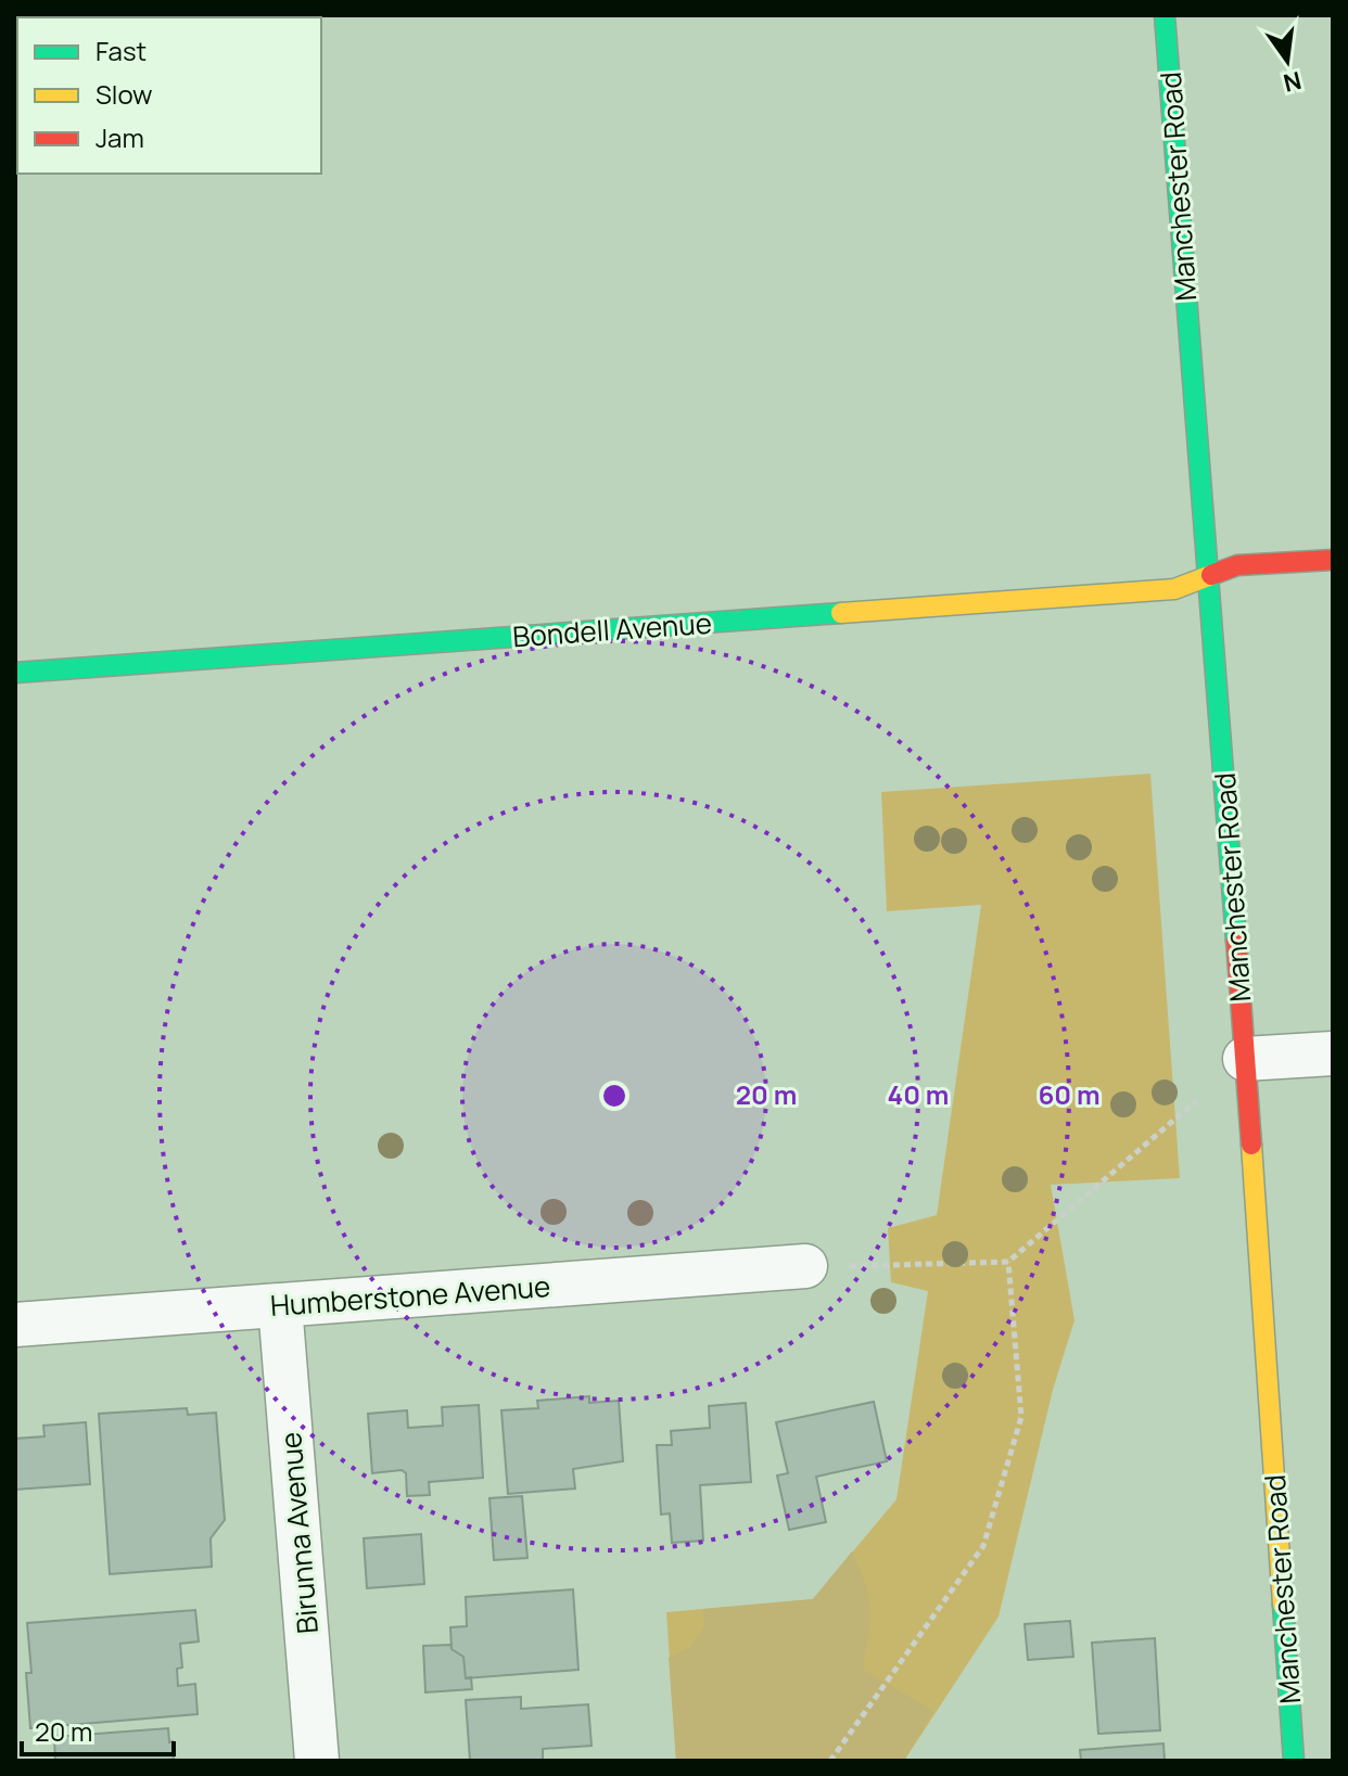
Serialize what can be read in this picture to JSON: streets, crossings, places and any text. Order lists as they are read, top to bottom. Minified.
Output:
{"streets":{"street":["Manchester Road","Bondell Avenue","Humberstone Avenue","Birunna Avenue"]},"crossings":[["Manchester Road","Bondell Avenue"],["Humberstone Avenue","Birunna Avenue"]],"legend":["Fast","Slow","Jam"],"scale_bar":"20 m","north":"bottom","rings":["20 m","40 m","60 m"]}
